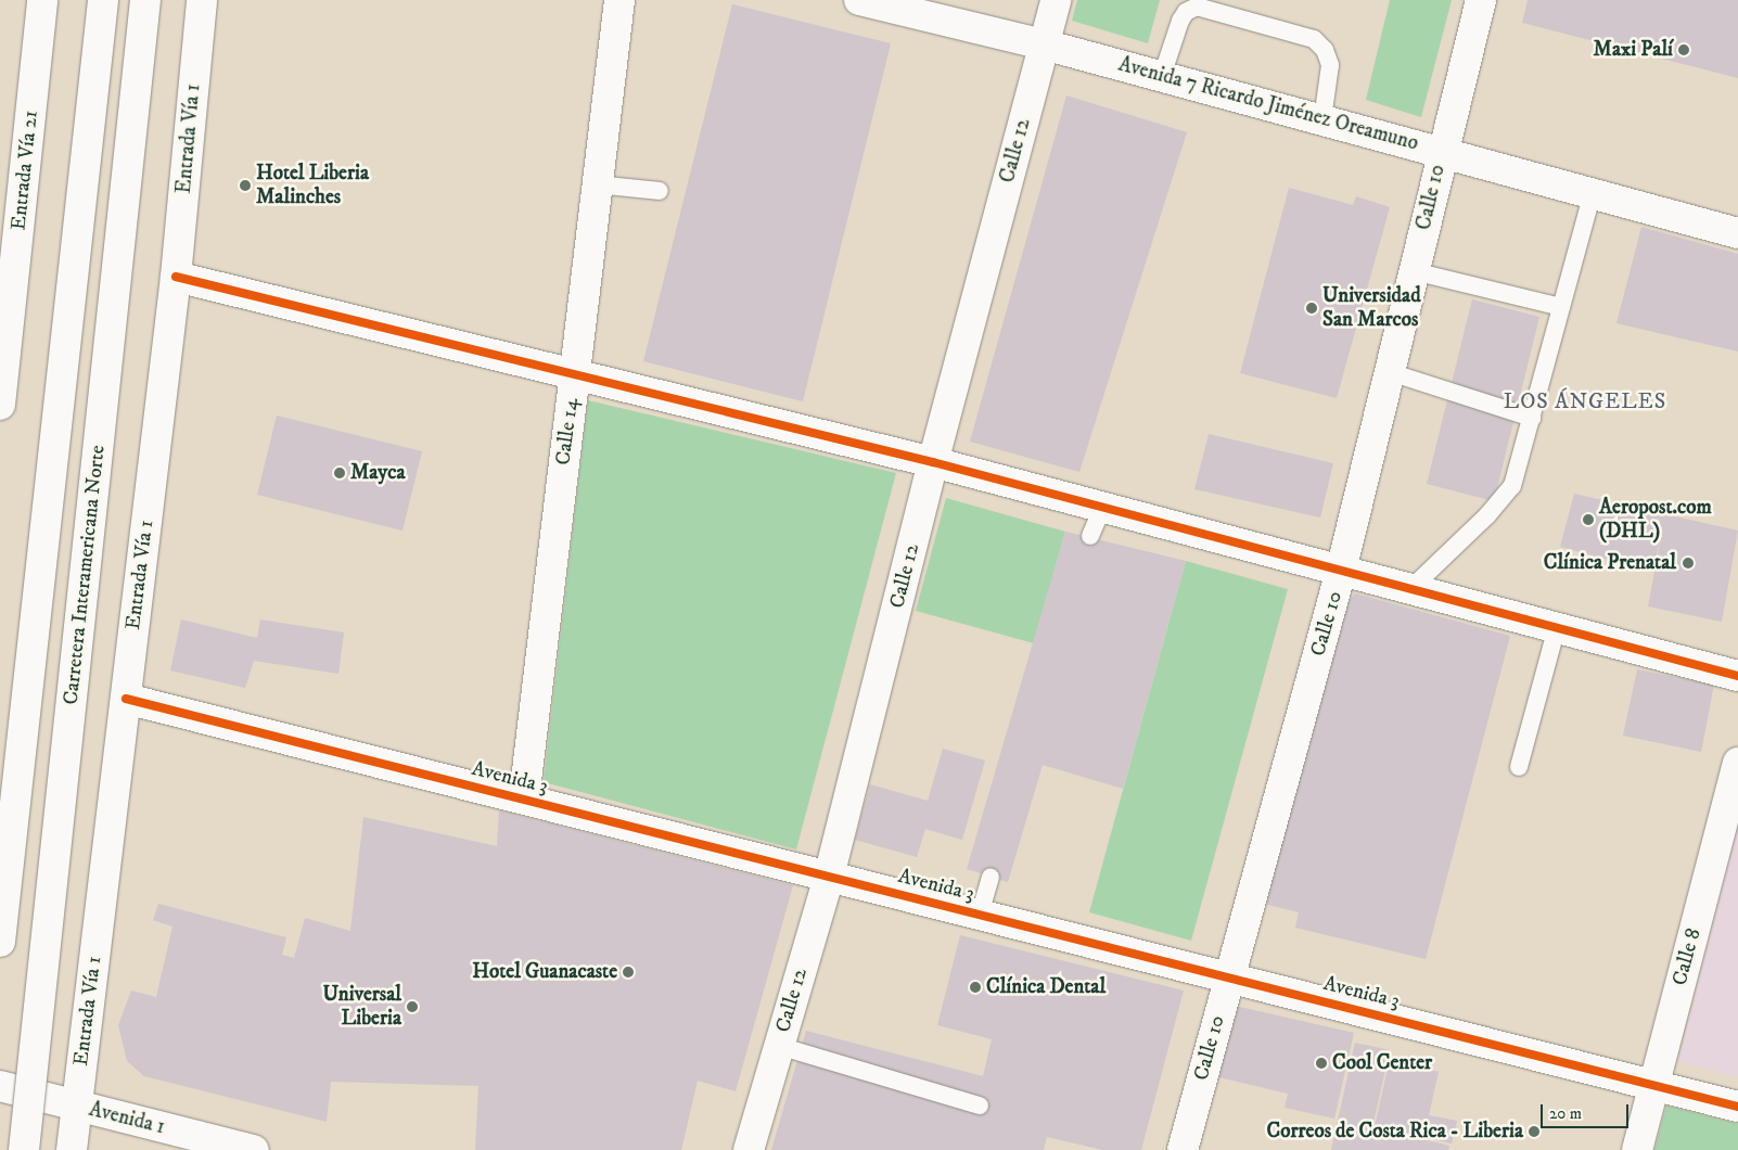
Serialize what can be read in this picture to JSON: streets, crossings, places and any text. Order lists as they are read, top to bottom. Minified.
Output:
{"streets":{"main road":["Avenida 7 Ricardo Jiménez Oreamuno","Entrada Vía 1","Calle 12","Entrada Vía 21","Calle 10","Calle 14","Carretera Interamericana Norte","Avenida 3","Calle 8","Avenida 1"]},"crossings":[["Avenida 7 Ricardo Jiménez Oreamuno","Calle 12"],["Avenida 7 Ricardo Jiménez Oreamuno","Calle 10"],["Entrada Vía 1","Avenida 3"],["Entrada Vía 1","Avenida 1"],["Calle 12","Avenida 3"],["Calle 10","Avenida 3"],["Calle 14","Avenida 3"],["Avenida 3","Calle 8"]],"districts":["LOS ÁNGELES"],"places":["Maxi Palí","Hotel Liberia Malinches","Universidad San Marcos","Mayca","Aeropost.com (DHL)","Clínica Prenatal","Hotel Guanacaste","Clínica Dental","Universal Liberia","Cool Center","Correos de Costa Rica - Liberia"],"scale_bar":"20 m"}
